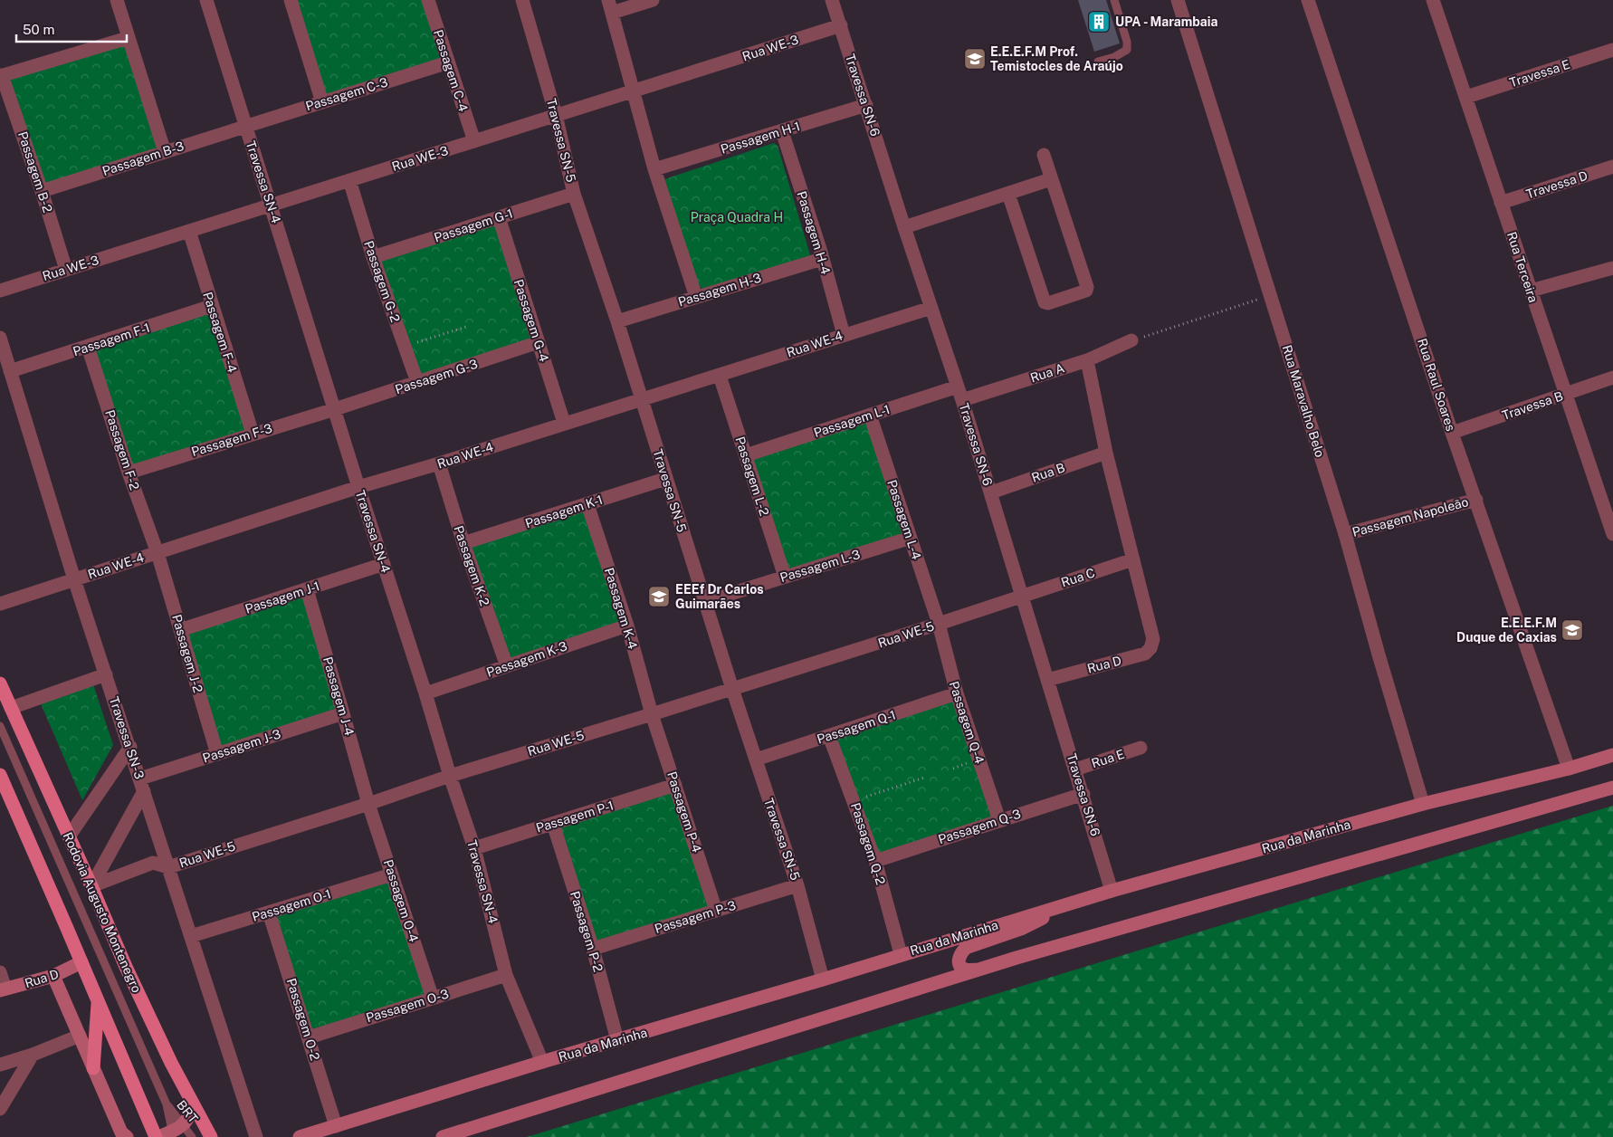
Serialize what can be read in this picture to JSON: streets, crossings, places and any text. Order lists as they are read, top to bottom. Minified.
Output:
{"streets":{"main road":["Rua D","Rua da Marinha","Rodovia Augusto Montenegro"],"street":["Rua WE-3","Passagem C-4","Travessa E","Passagem C-3","Travessa SN-6","Passagem H-1","Travessa SN-5","Passagem B-3","Passagem B-2","Travessa SN-4","Travessa D","Passagem G-1","Passagem H-4","Rua Terceira","Passagem G-2","Passagem H-3","Passagem G-4","Passagem F-4","Passagem F-1","Rua WE-4","Rua A","Passagem G-3","Rua Raul Soares","Rua Maravalho Belo","Travessa B","Passagem L-1","Passagem F-3","Passagem F-2","Rua B","Passagem L-2","Passagem K-1","Passagem Napoleão","Passagem L-4","Passagem K-2","Passagem L-3","Rua C","Passagem J-1","Passagem K-4","Rua WE-5","Passagem J-2","Passagem K-3","Passagem J-4","Passagem Q-4","Passagem Q-1","Travessa SN-3","Passagem J-3","Rua E","Passagem P-4","Passagem P-1","Passagem Q-3","Passagem Q-2","Passagem O-4","Passagem O-1","Passagem P-3","Passagem P-2","Passagem O-3","Passagem O-2"],"lane":["BRT"]},"crossings":[["Rua WE-3","Passagem C-4"],["Rua WE-3","Travessa SN-6"],["Rua WE-3","Travessa SN-5"],["Rua WE-3","Passagem B-2"],["Rua WE-3","Travessa SN-4"],["Rua WE-3","Passagem G-2"],["Rua WE-3","Passagem F-4"],["Passagem C-4","Passagem C-3"],["Travessa E","Rua Terceira"],["Passagem C-3","Passagem B-3"],["Passagem C-3","Travessa SN-4"],["Travessa SN-6","Passagem H-1"],["Travessa SN-6","Rua WE-4"],["Travessa SN-6","Rua A"],["Travessa SN-6","Passagem L-1"],["Travessa SN-6","Rua B"],["Travessa SN-6","Rua C"],["Travessa SN-6","Rua WE-5"],["Travessa SN-6","Rua D"],["Travessa SN-6","Rua E"],["Travessa SN-6","Passagem Q-3"],["Travessa SN-6","Rua da Marinha"],["Passagem H-1","Passagem H-4"],["Travessa SN-5","Passagem G-1"],["Travessa SN-5","Passagem H-3"],["Travessa SN-5","Rua WE-4"],["Travessa SN-5","Passagem K-1"],["Travessa SN-5","Passagem L-3"],["Travessa SN-5","Rua WE-5"],["Travessa SN-5","Passagem Q-1"],["Travessa SN-5","Rua da Marinha"],["Travessa SN-5","Passagem P-3"],["Passagem B-3","Passagem B-2"],["Passagem B-3","Travessa SN-4"],["Travessa SN-4","Rua WE-4"],["Travessa SN-4","Passagem G-3"],["Travessa SN-4","Passagem F-3"],["Travessa SN-4","Passagem J-1"],["Travessa SN-4","Rua WE-5"],["Travessa SN-4","Passagem K-3"],["Travessa SN-4","Passagem P-1"],["Travessa SN-4","Rua da Marinha"],["Travessa SN-4","Passagem O-3"],["Travessa D","Rua Terceira"],["Passagem G-1","Passagem G-2"],["Passagem G-1","Passagem G-4"],["Passagem H-4","Passagem H-3"],["Passagem H-4","Rua WE-4"],["Rua Terceira","Travessa B"],["Passagem G-2","Passagem G-3"],["Passagem G-4","Rua WE-4"],["Passagem G-4","Passagem G-3"],["Passagem F-4","Passagem F-1"],["Passagem F-4","Passagem F-3"],["Passagem F-1","Passagem F-2"],["Passagem F-1","Travessa SN-3"],["Rua WE-4","Passagem F-2"],["Rua WE-4","Passagem L-2"],["Rua WE-4","Passagem K-2"],["Rua WE-4","Passagem J-2"],["Rua WE-4","Travessa SN-3"],["Passagem G-3","Passagem F-3"],["Rua Raul Soares","Travessa B"],["Rua Raul Soares","Passagem Napoleão"],["Rua Raul Soares","Rua da Marinha"],["Rua Maravalho Belo","Passagem Napoleão"],["Rua Maravalho Belo","Rua da Marinha"],["Passagem L-1","Passagem L-2"],["Passagem L-1","Passagem L-4"],["Passagem F-3","Passagem F-2"],["Passagem F-2","Passagem J-2"],["Passagem L-2","Passagem L-3"],["Passagem K-1","Passagem K-2"],["Passagem K-1","Passagem K-4"],["Passagem L-4","Passagem L-3"],["Passagem L-4","Rua WE-5"],["Passagem L-4","Passagem Q-4"],["Passagem K-2","Passagem K-3"],["Rua C","Rua WE-5"],["Rua C","Rua D"],["Passagem J-1","Passagem J-2"],["Passagem J-1","Passagem J-4"],["Passagem K-4","Rua WE-5"],["Passagem K-4","Passagem K-3"],["Passagem K-4","Passagem P-4"],["Rua WE-5","Passagem J-4"],["Rua WE-5","Passagem Q-4"],["Rua WE-5","Travessa SN-3"],["Rua WE-5","Passagem P-4"],["Rua WE-5","Passagem O-4"],["Rua WE-5","Rodovia Augusto Montenegro"],["Passagem J-2","Passagem J-3"],["Passagem J-4","Passagem J-3"],["Passagem J-4","Passagem O-4"],["Passagem Q-4","Passagem Q-1"],["Passagem Q-4","Passagem Q-3"],["Passagem Q-1","Passagem Q-2"],["Travessa SN-3","Passagem J-3"],["Travessa SN-3","Passagem O-1"],["Passagem P-4","Passagem P-1"],["Passagem P-4","Passagem P-3"],["Passagem P-1","Passagem P-2"],["Passagem Q-3","Passagem Q-2"],["Rua da Marinha","Passagem Q-2"],["Rua da Marinha","Passagem P-2"],["Rua da Marinha","Passagem O-2"],["Passagem O-4","Passagem O-1"],["Passagem O-4","Passagem O-3"],["Passagem O-1","Passagem O-2"],["Passagem P-3","Passagem P-2"],["Passagem O-3","Passagem O-2"]],"parks":["Praça Quadra H"],"places":{"building":["UPA - Marambaia"],"school or university":["E.E.E.F.M Prof. Temistocles de Araújo","EEEf Dr Carlos Guimarães","E.E.E.F.M Duque de Caxias"]},"scale_bar":"50 m"}
